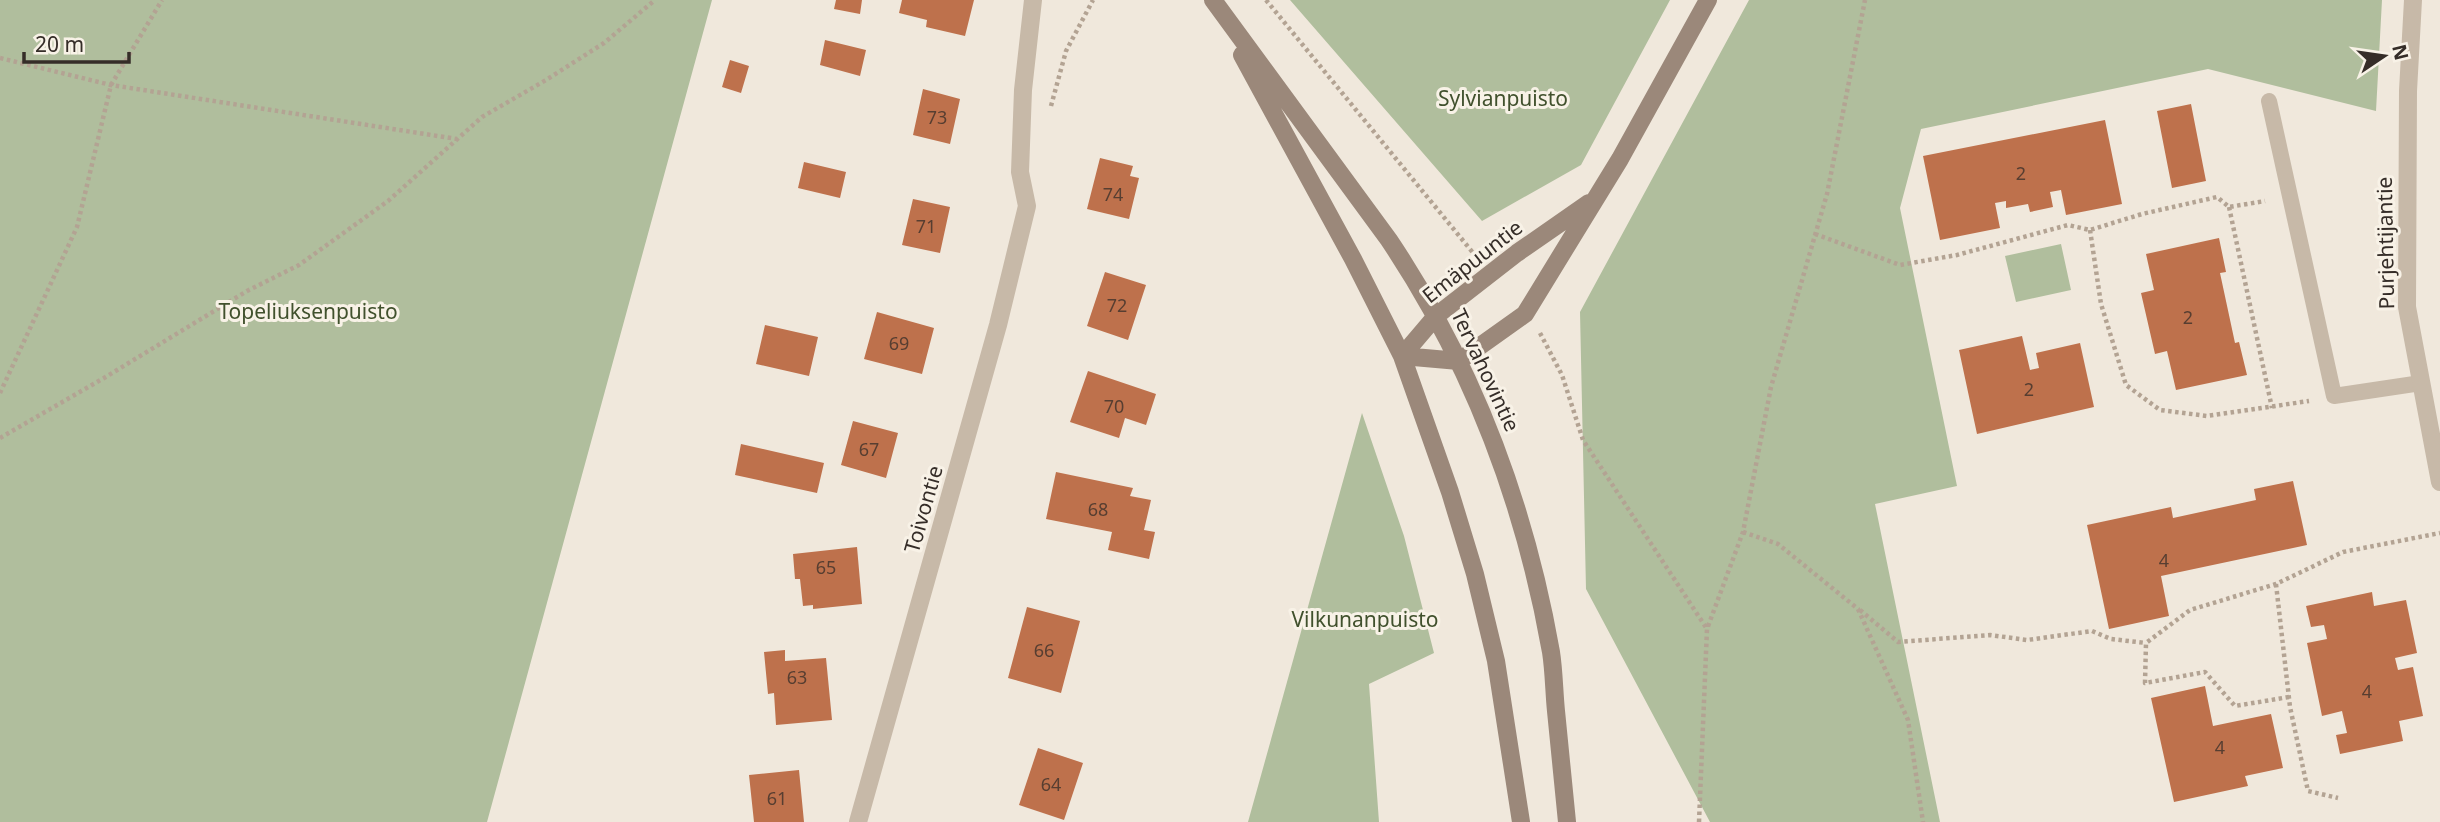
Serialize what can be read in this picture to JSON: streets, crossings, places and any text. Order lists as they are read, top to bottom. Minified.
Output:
{"streets":{"main road":["Emäpuuntie","Tervahovintie"],"street":["Purjehtijantie","Toivontie"]},"crossings":[["Emäpuuntie","Tervahovintie"]],"parks":["Sylvianpuisto","Topeliuksenpuisto","Vilkunanpuisto"],"house_numbers":["73","2","74","71","72","2","69","2","70","67","68","4","65","66","63","4","4","64","61"],"scale_bar":"20 m","north":"right"}
